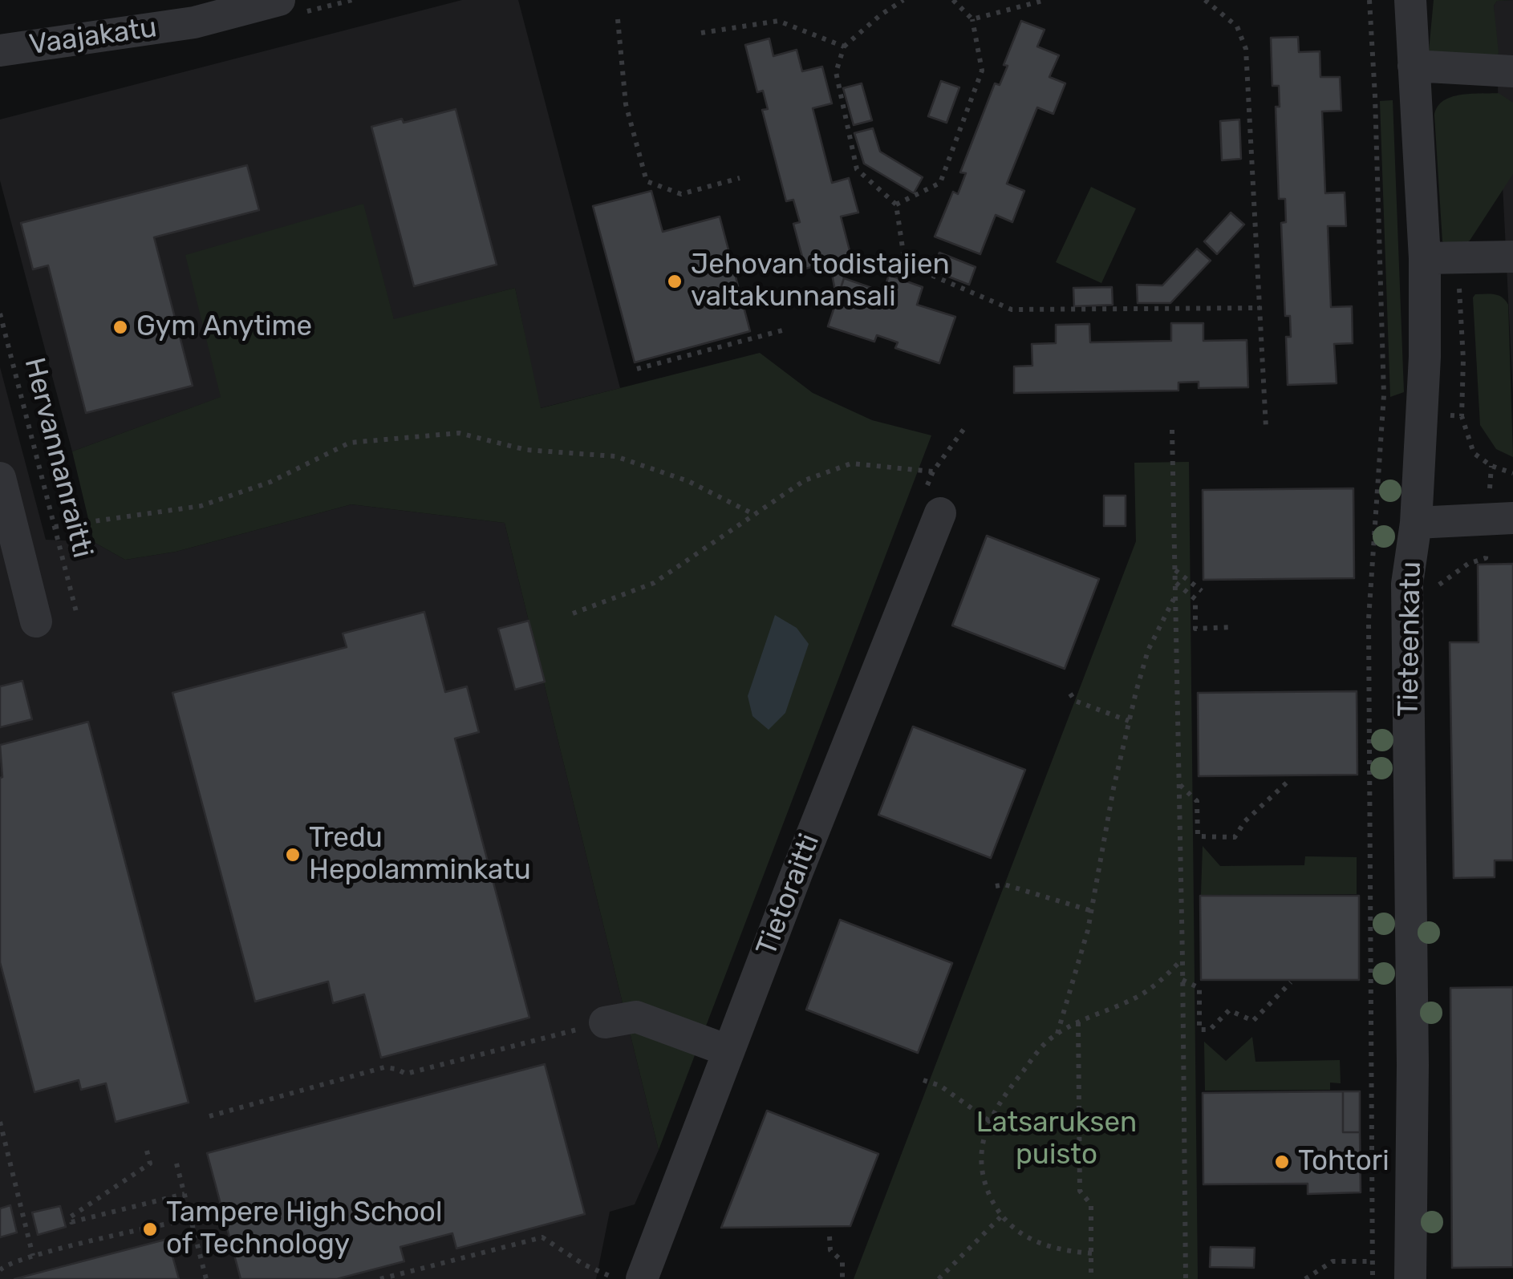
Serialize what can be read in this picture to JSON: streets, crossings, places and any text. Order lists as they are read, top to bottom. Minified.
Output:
{"streets":{"street":["Vaajakatu","Tieteenkatu","Tietoraitti"],"path":["Hervannanraitti"]},"parks":["Latsaruksen puisto"],"places":["Jehovan todistajien valtakunnansali","Gym Anytime","Tredu Hepolamminkatu","Tohtori","Tampere High School of Technology"]}
